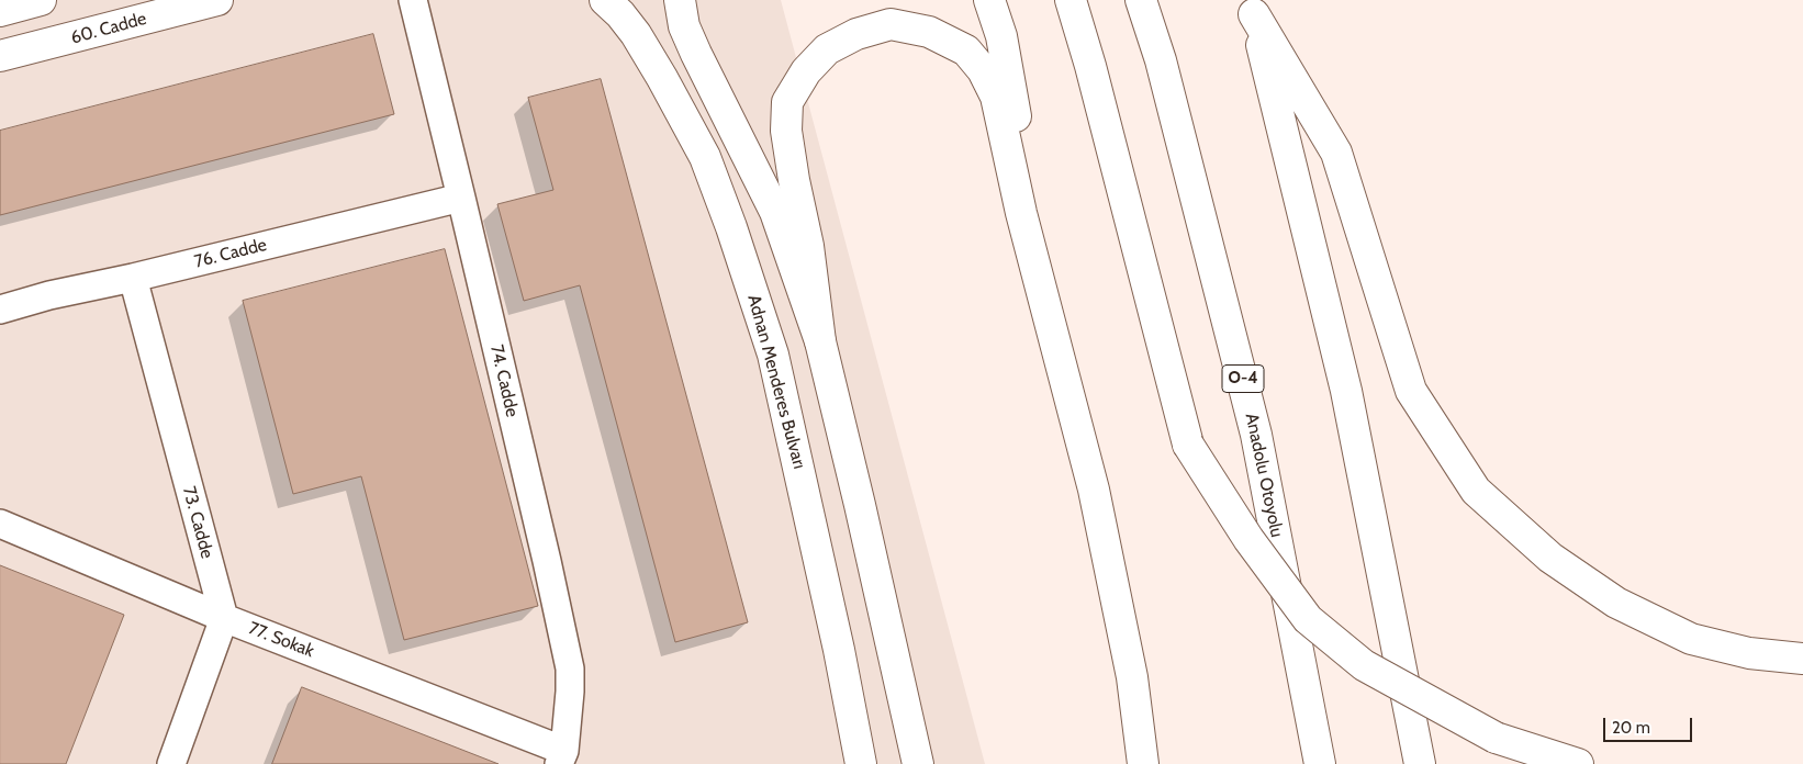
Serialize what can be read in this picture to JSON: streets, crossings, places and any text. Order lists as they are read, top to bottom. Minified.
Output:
{"streets":{"main road":["60. Cadde","O-4","Adnan Menderes Bulvarı","Anadolu Otoyolu"],"street":["76. Cadde","74. Cadde","73. Cadde","77. Sokak"]},"crossings":[["76. Cadde","74. Cadde"],["76. Cadde","73. Cadde"],["74. Cadde","77. Sokak"],["73. Cadde","77. Sokak"]],"scale_bar":"20 m"}
